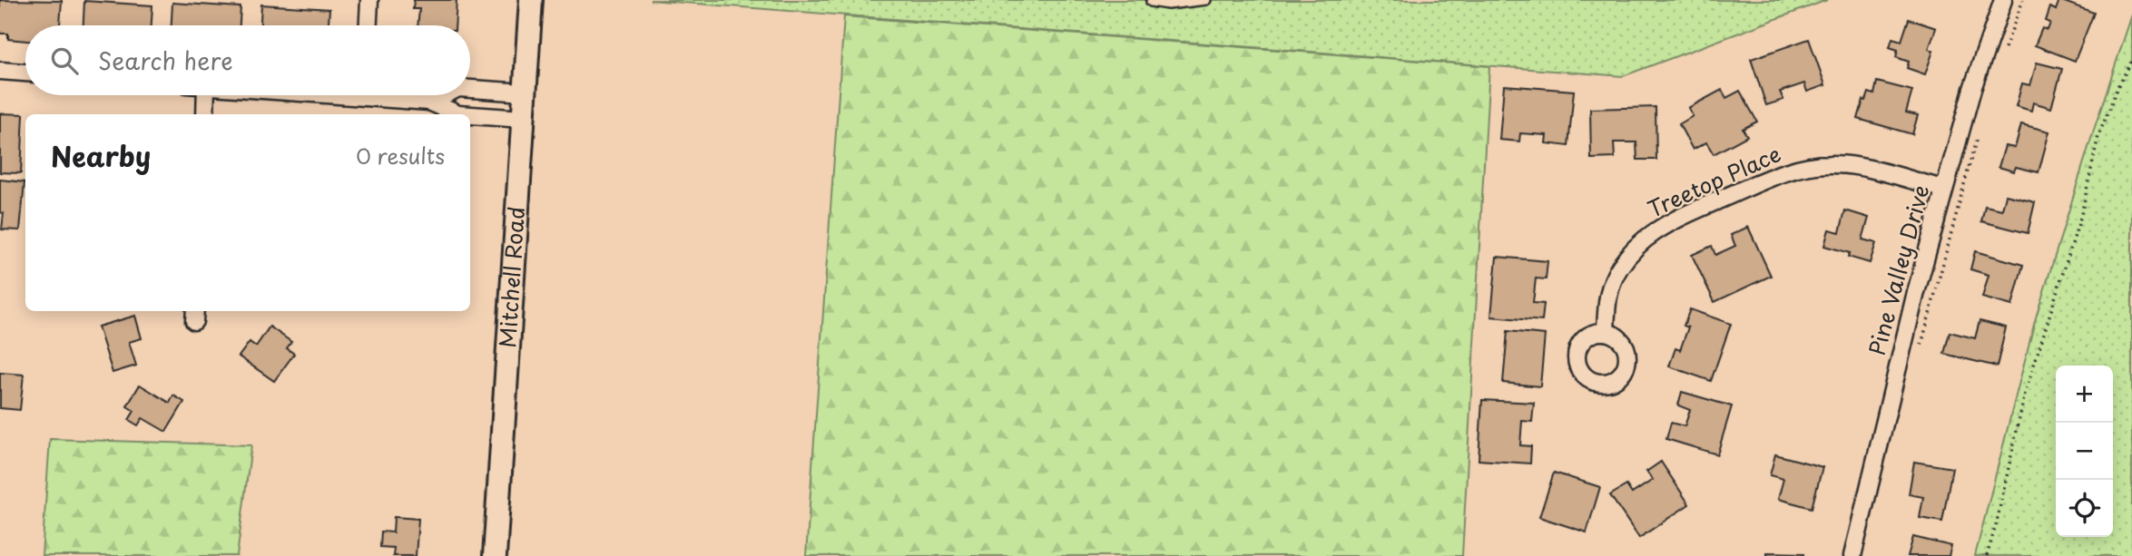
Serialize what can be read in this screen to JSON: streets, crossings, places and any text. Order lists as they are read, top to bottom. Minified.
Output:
{"streets":{"street":["Treetop Place","Pine Valley Drive","Mitchell Road"]},"crossings":[["Treetop Place","Pine Valley Drive"]],"page":{"search":"Search here","heading":["Nearby","0 results"],"map_buttons":["+","−"]}}
